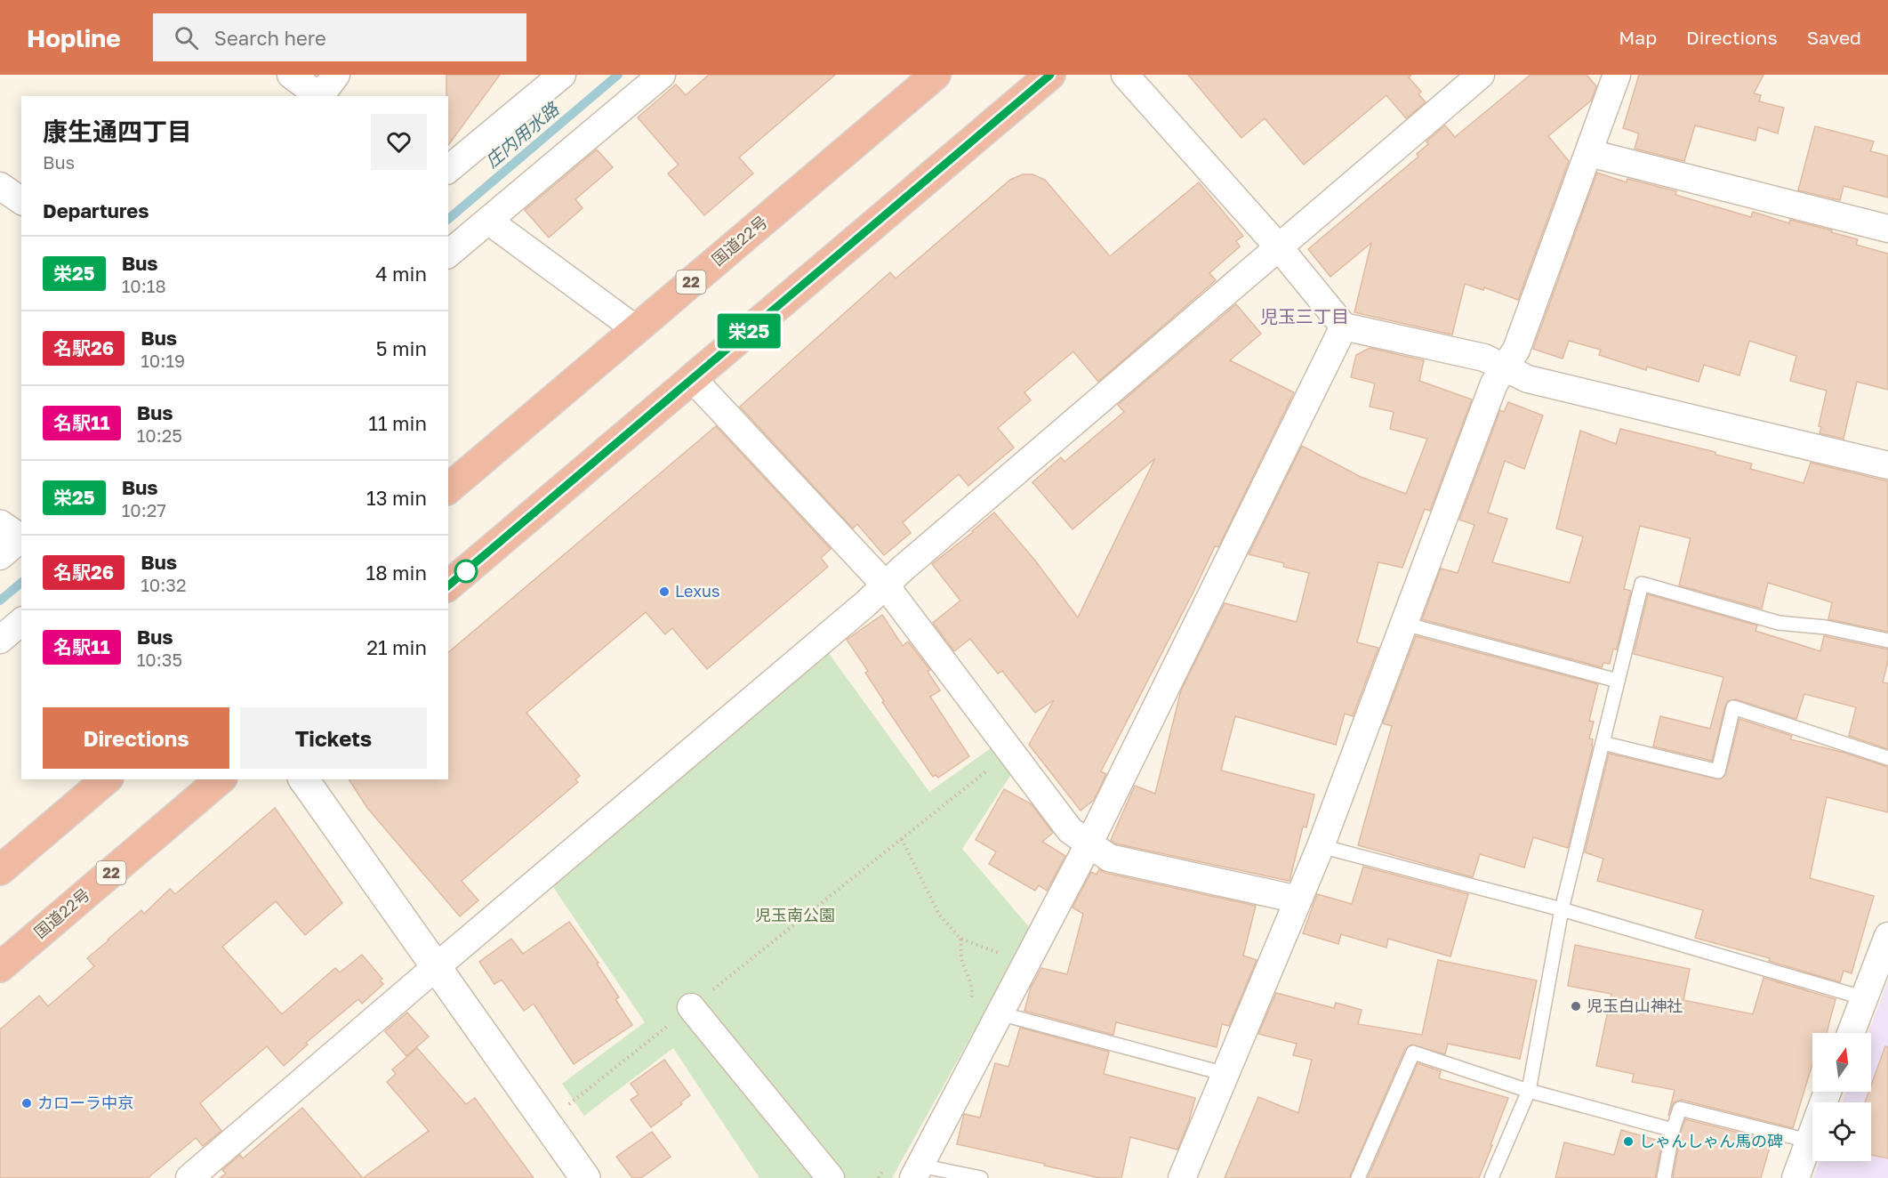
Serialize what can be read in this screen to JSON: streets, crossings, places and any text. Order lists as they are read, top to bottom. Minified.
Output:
{"streets":{"highway":["国道22号","22"]},"districts":["児玉三丁目"],"water":["庄内用水路"],"parks":["児玉南公園"],"places":["Lexus","児玉白山神社","カローラ中京","しゃんしゃん馬の碑"],"lines":["bus line 栄25"],"north":"top","page":{"header":"Hopline","search":"Search here","nav":["Map","Directions","Saved"],"on_map":"栄25","heading":[["康生通四丁目","Bus"],"Departures"],"list":[{"mark":"栄25","name":"Bus","note":"10:18","value":"4 min"},{"mark":"名駅26","name":"Bus","note":"10:19","value":"5 min"},{"mark":"名駅11","name":"Bus","note":"10:25","value":"11 min"},{"mark":"栄25","name":"Bus","note":"10:27","value":"13 min"},{"mark":"名駅26","name":"Bus","note":"10:32","value":"18 min"},{"mark":"名駅11","name":"Bus","note":"10:35","value":"21 min"}],"buttons":["Directions","Tickets"]}}
